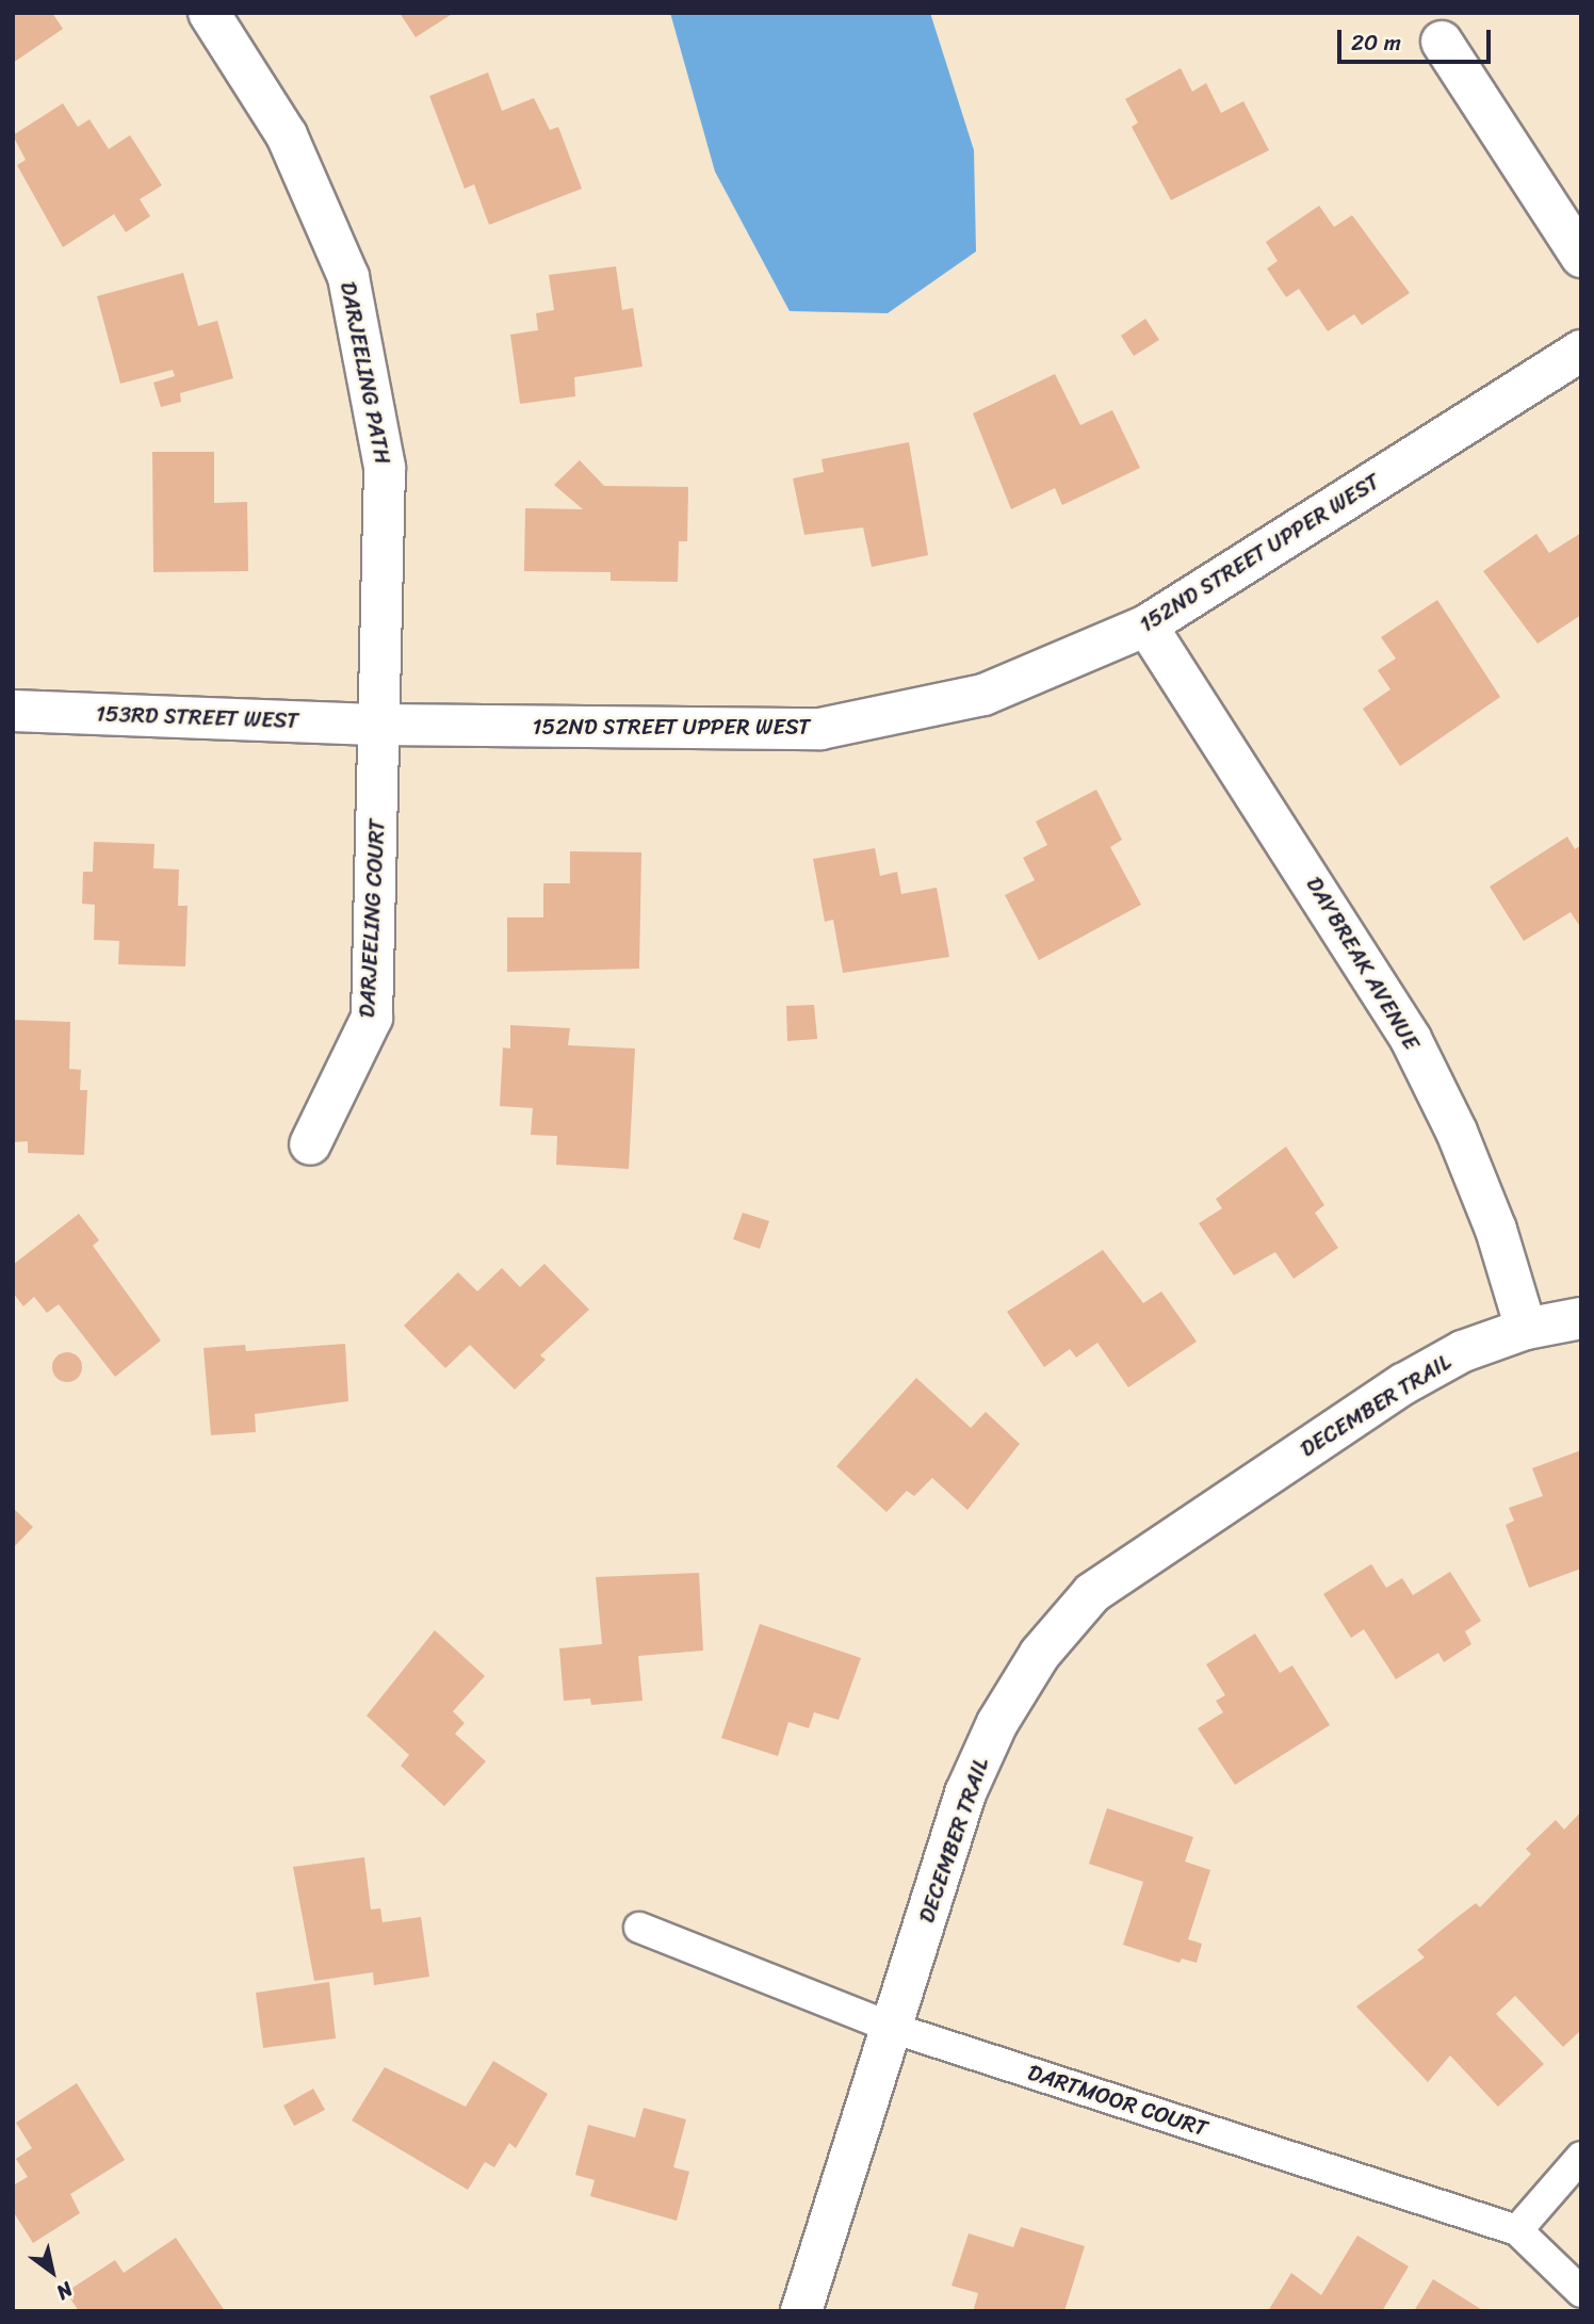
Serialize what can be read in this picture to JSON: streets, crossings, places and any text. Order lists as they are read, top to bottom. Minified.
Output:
{"streets":{"street":["DARJEELING PATH","152ND STREET UPPER WEST","153RD STREET WEST","DARJEELING COURT","DAYBREAK AVENUE","DECEMBER TRAIL"],"lane":["DARTMOOR COURT"]},"crossings":[["DARJEELING PATH","152ND STREET UPPER WEST"],["DARJEELING PATH","153RD STREET WEST"],["DARJEELING PATH","DARJEELING COURT"],["152ND STREET UPPER WEST","153RD STREET WEST"],["152ND STREET UPPER WEST","DARJEELING COURT"],["152ND STREET UPPER WEST","DAYBREAK AVENUE"],["153RD STREET WEST","DARJEELING COURT"],["DAYBREAK AVENUE","DECEMBER TRAIL"],["DECEMBER TRAIL","DARTMOOR COURT"]],"scale_bar":"20 m","north":"bottom right"}
